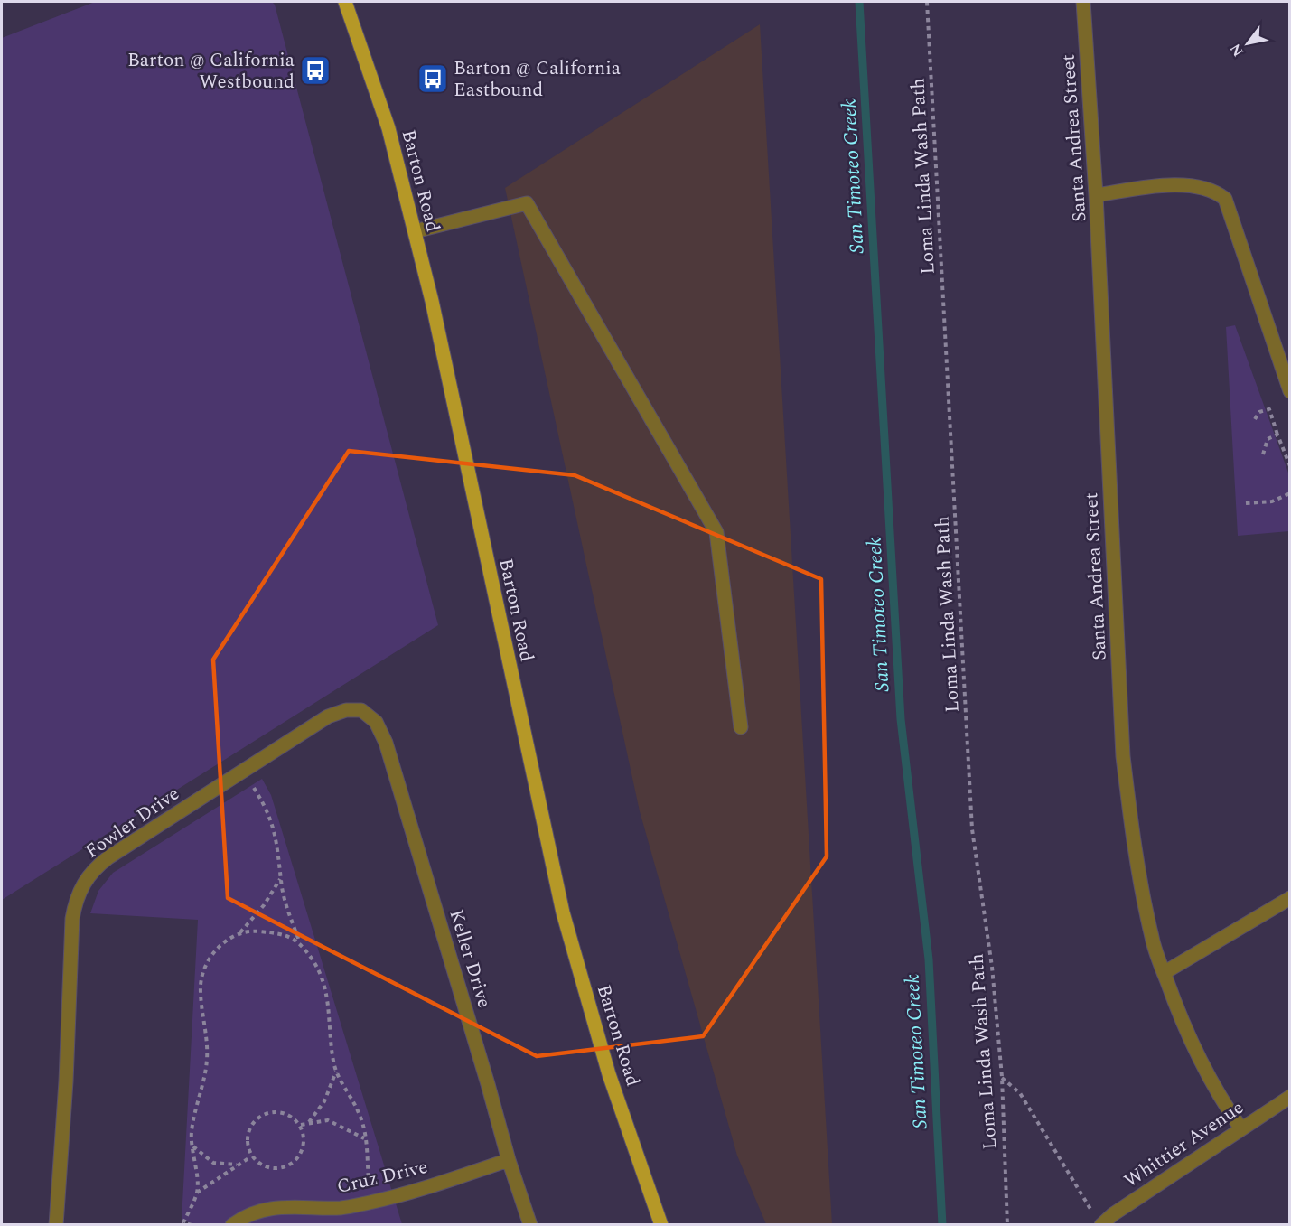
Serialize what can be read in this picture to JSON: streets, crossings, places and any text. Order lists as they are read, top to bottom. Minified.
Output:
{"streets":{"main road":["Barton Road"],"street":["Santa Andrea Street","Fowler Drive","Keller Drive","Whittier Avenue","Cruz Drive"],"path":["Loma Linda Wash Path"]},"crossings":[["Santa Andrea Street","Whittier Avenue"],["Fowler Drive","Keller Drive"],["Keller Drive","Cruz Drive"]],"water":["San Timoteo Creek"],"places":{"bus stop":["Barton @ California Westbound","Barton @ California Eastbound"]},"north":"bottom left"}
